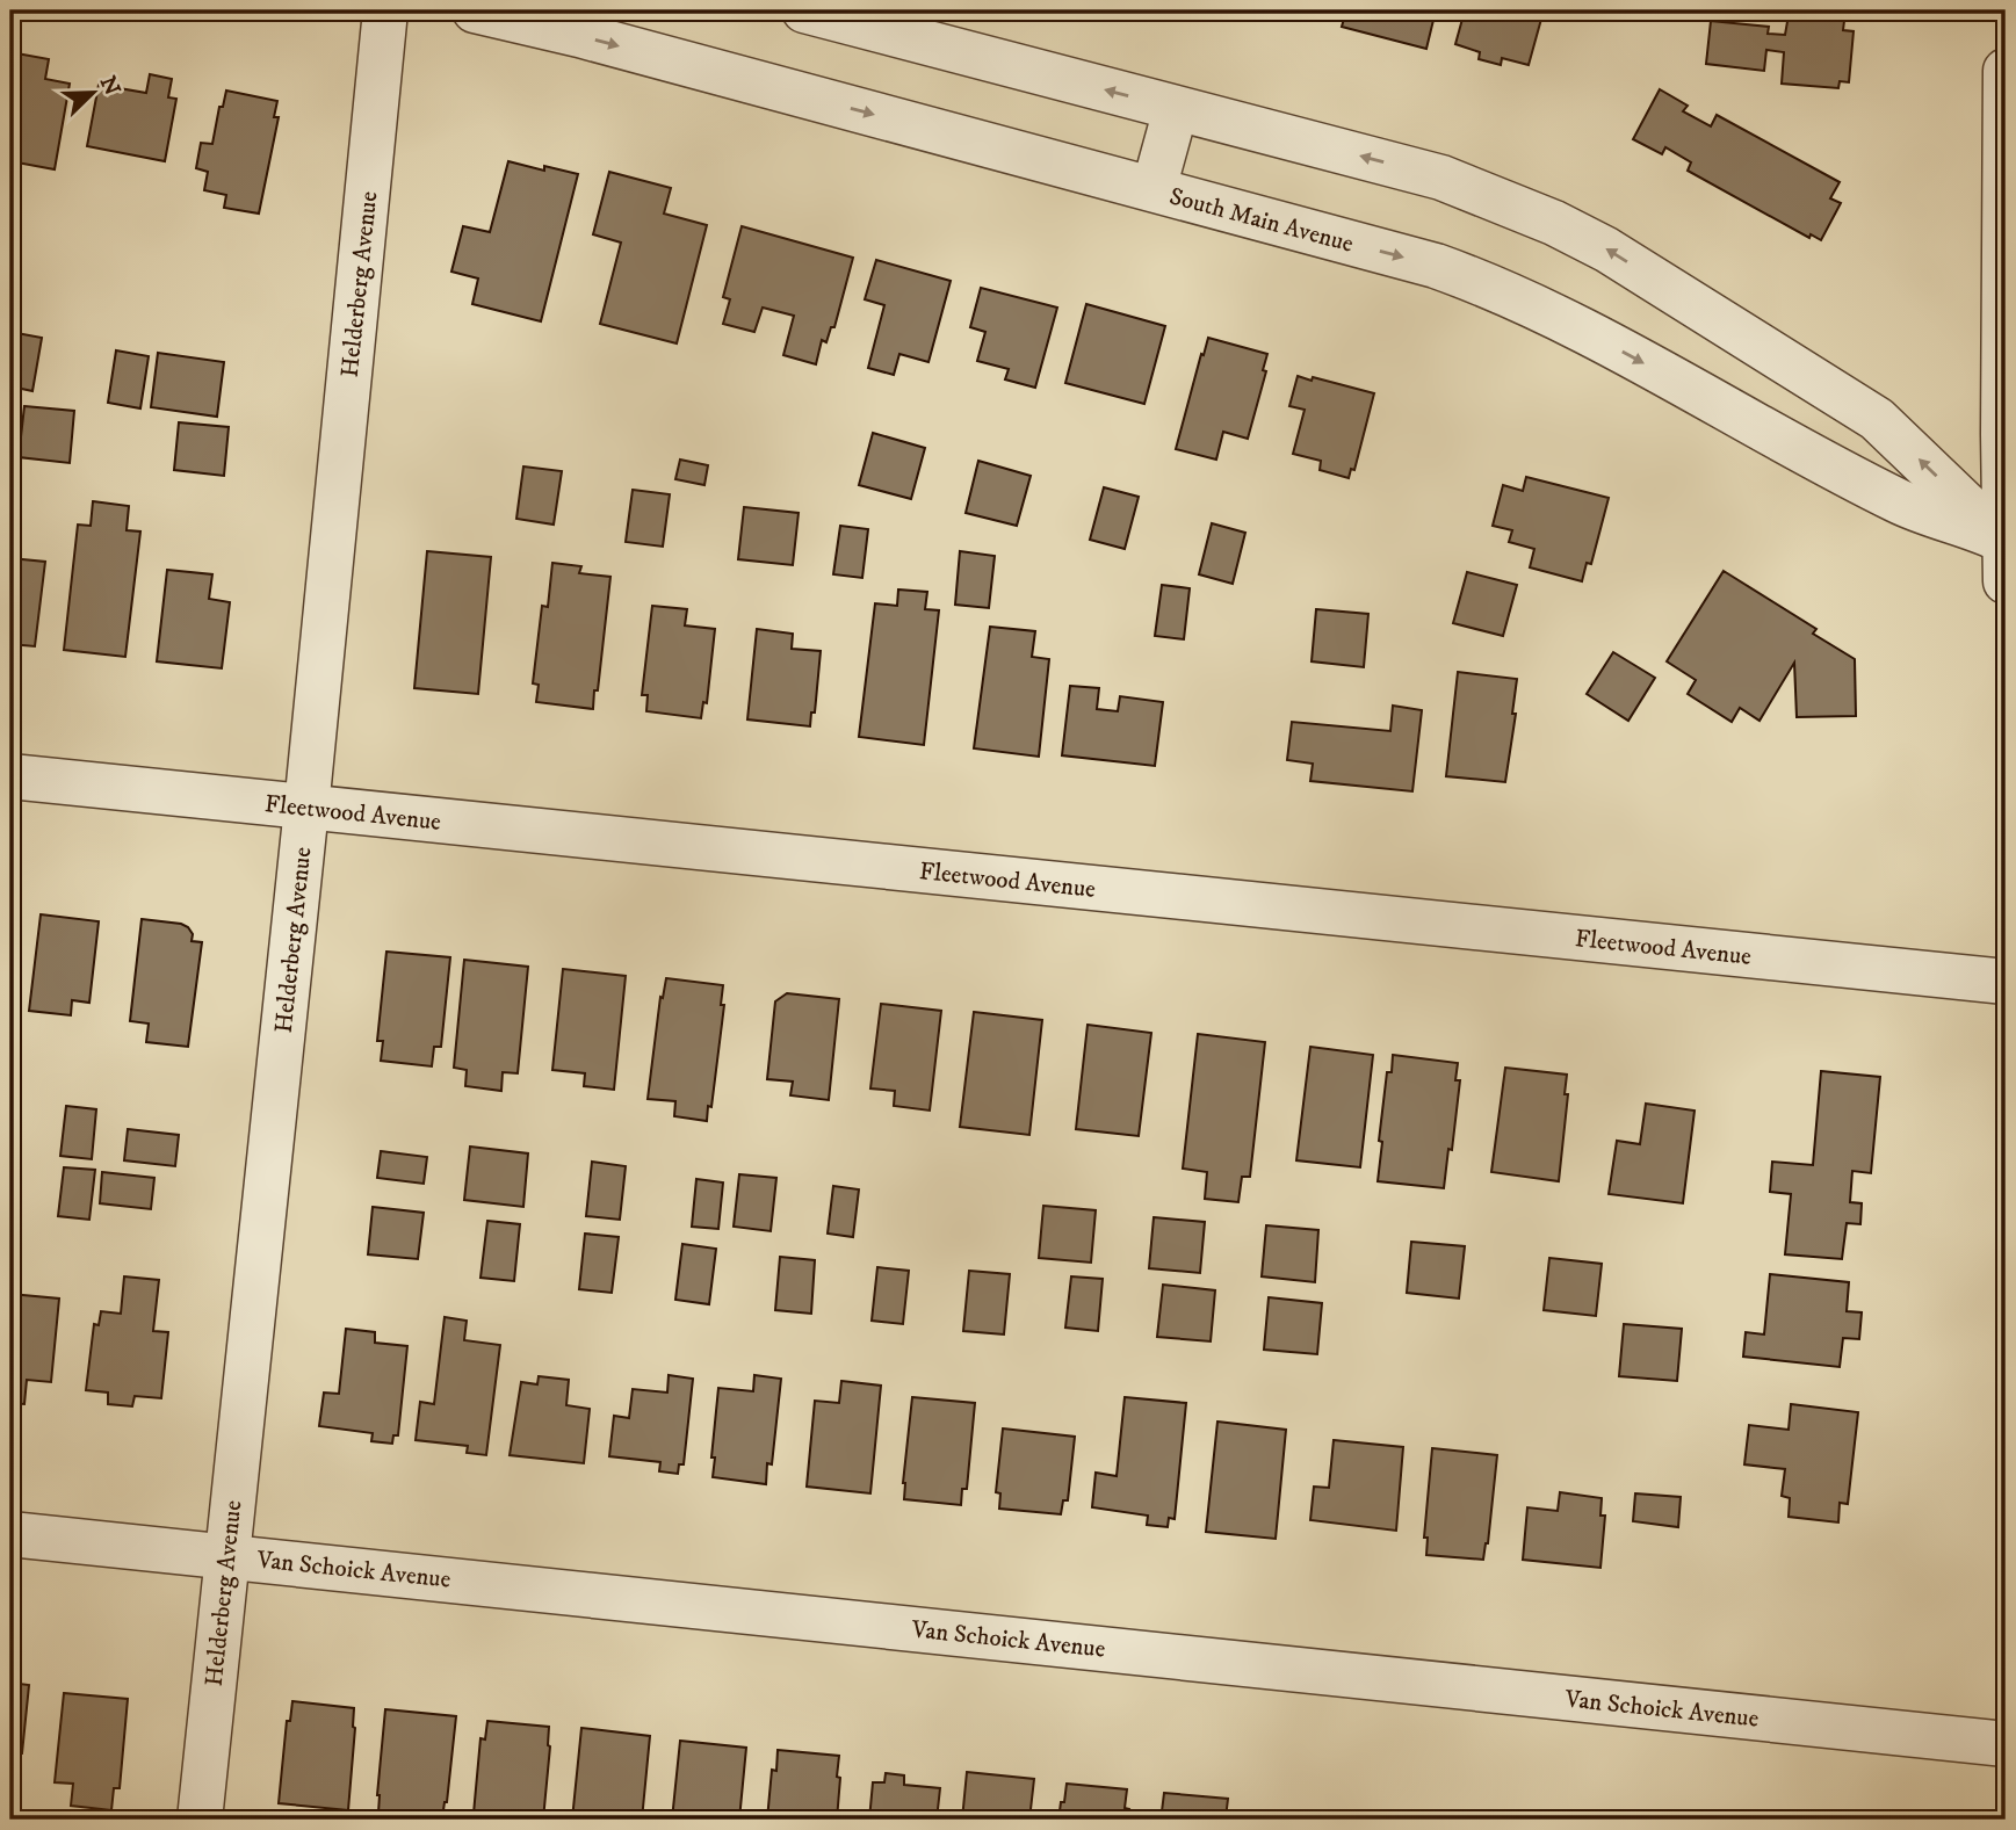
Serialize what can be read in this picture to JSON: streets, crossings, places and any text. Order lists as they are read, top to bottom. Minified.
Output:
{"streets":{"street":["South Main Avenue","Helderberg Avenue","Fleetwood Avenue","Van Schoick Avenue"]},"crossings":[["Helderberg Avenue","Fleetwood Avenue"],["Helderberg Avenue","Van Schoick Avenue"]],"north":"top right"}
